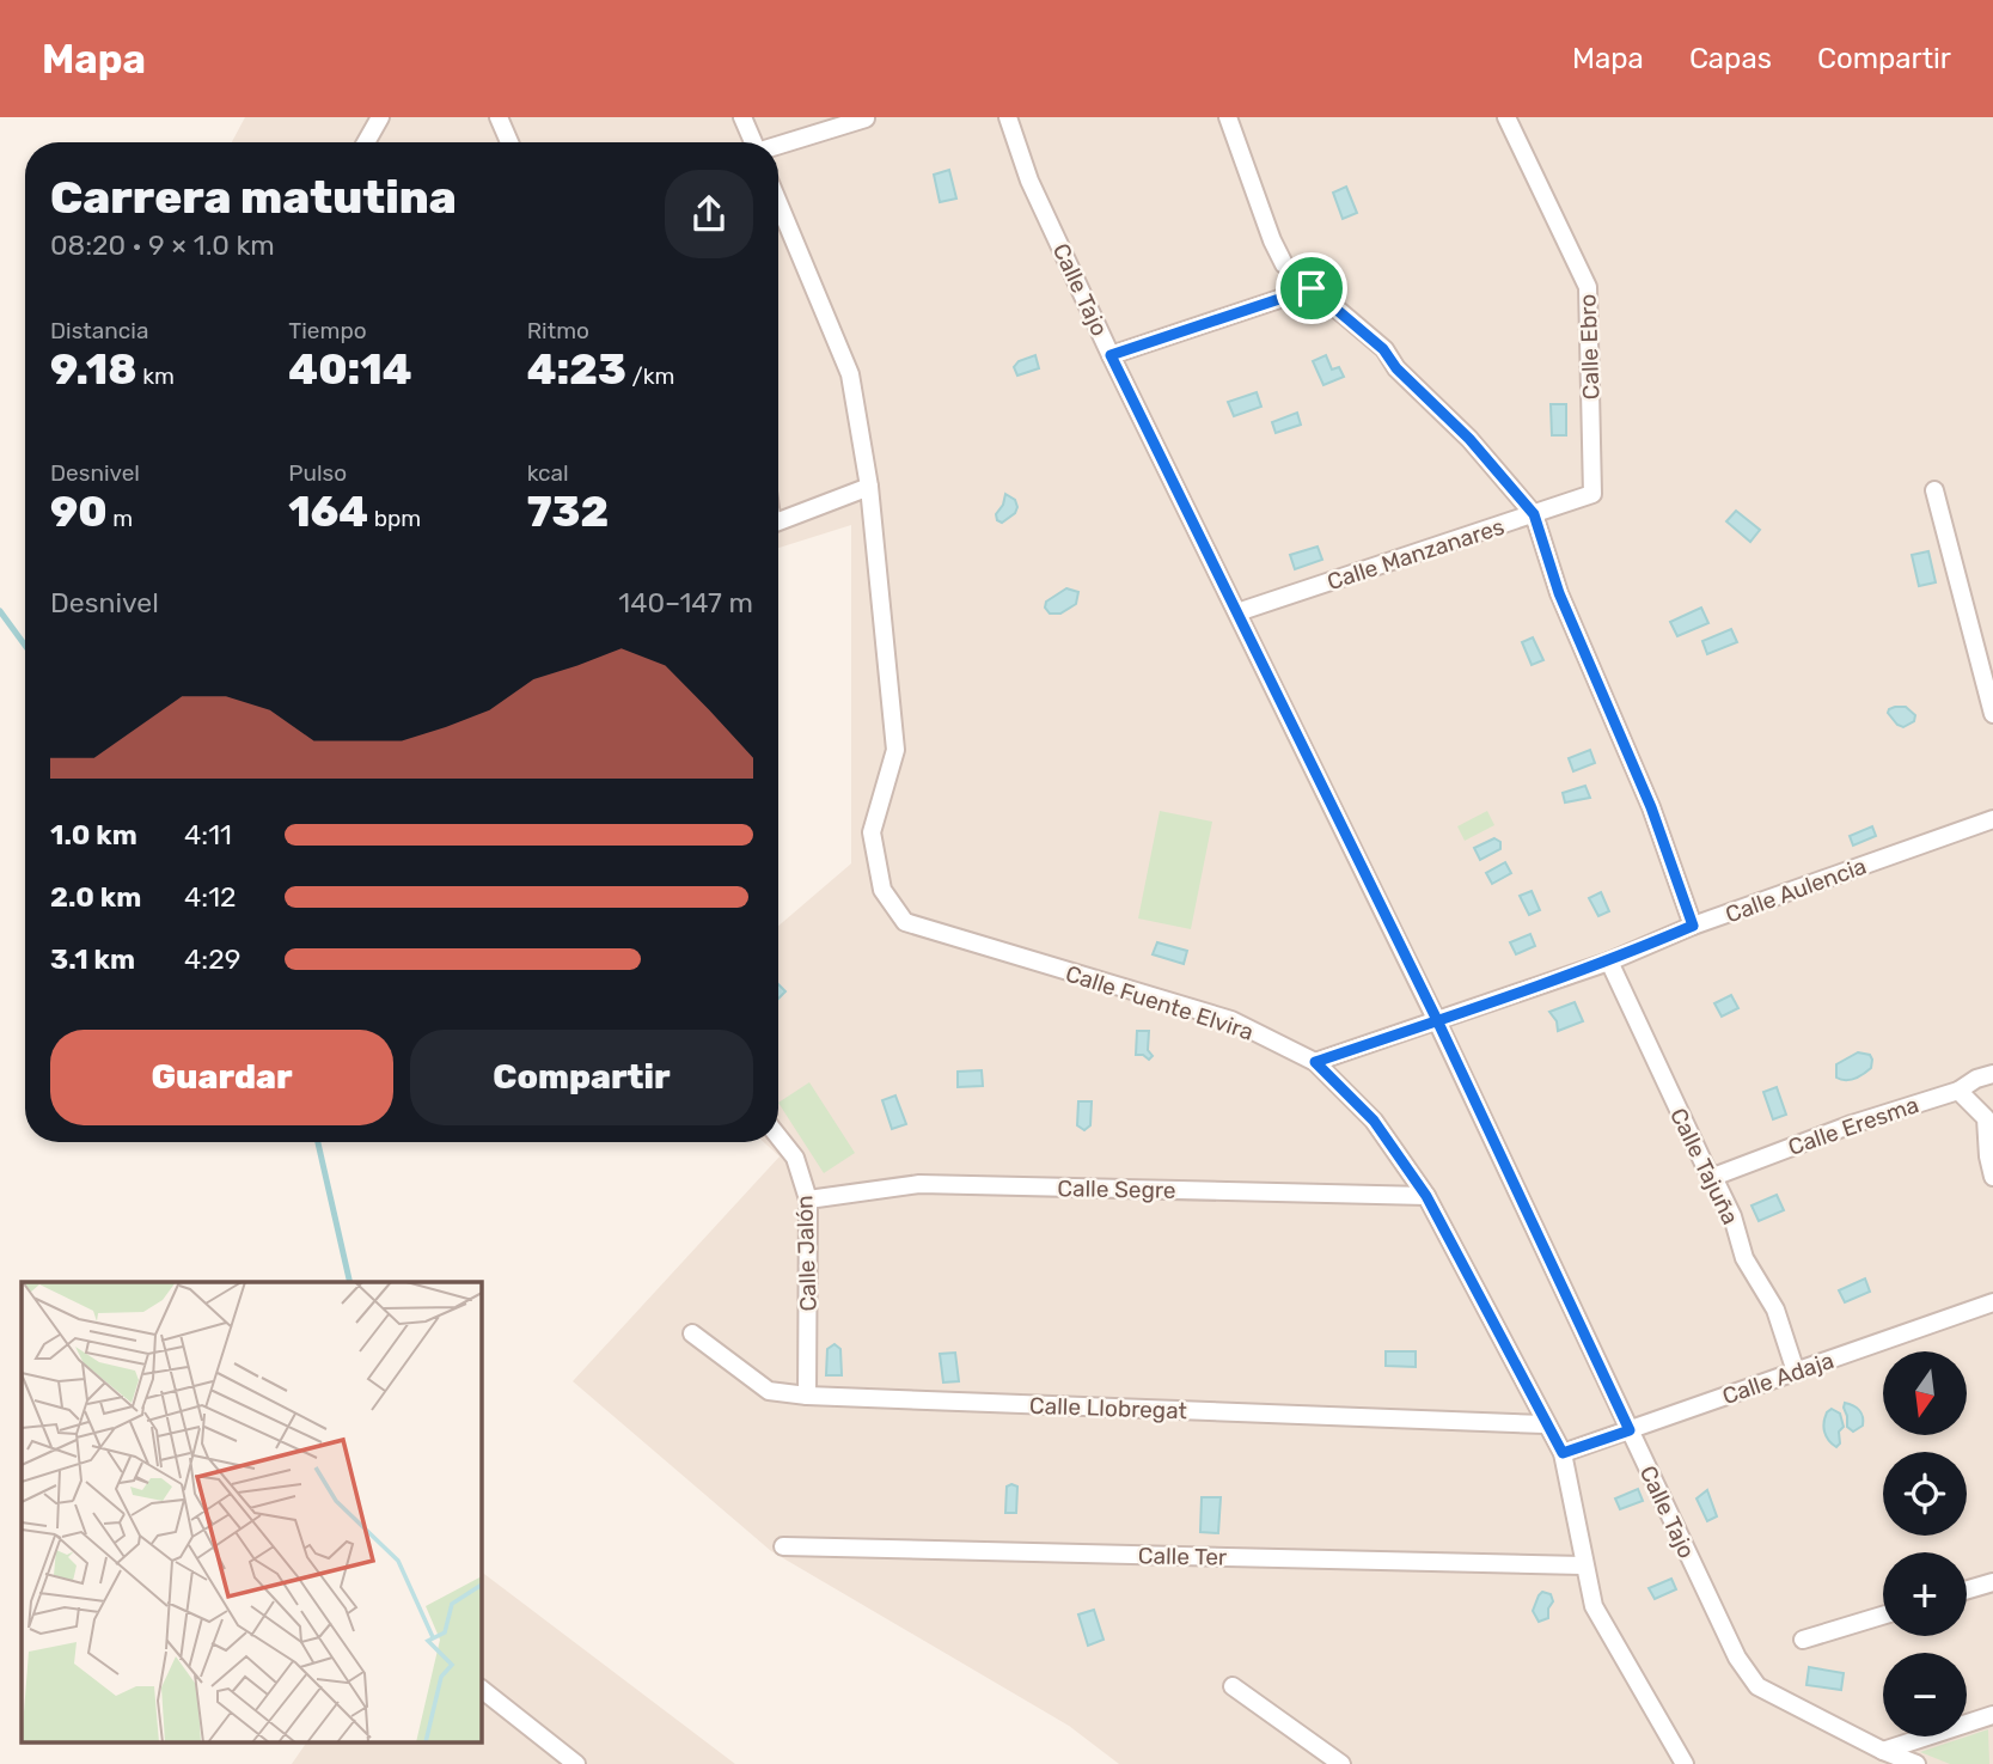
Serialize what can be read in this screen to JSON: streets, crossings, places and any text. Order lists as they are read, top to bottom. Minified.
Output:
{"streets":{"street":["Calle Tajo","Calle Ebro","Calle Manzanares","Calle Aulencia","Calle Fuente Elvira","Calle Eresma","Calle Tajuña","Calle Segre","Calle Jalón","Calle Adaja","Calle Llobregat","Calle Ter"]},"crossings":[["Calle Tajo","Calle Manzanares"],["Calle Tajo","Calle Aulencia"],["Calle Tajo","Calle Adaja"],["Calle Ebro","Calle Manzanares"],["Calle Aulencia","Calle Fuente Elvira"],["Calle Aulencia","Calle Tajuña"],["Calle Fuente Elvira","Calle Segre"],["Calle Fuente Elvira","Calle Adaja"],["Calle Fuente Elvira","Calle Llobregat"],["Calle Fuente Elvira","Calle Ter"],["Calle Eresma","Calle Tajuña"],["Calle Tajuña","Calle Adaja"],["Calle Segre","Calle Jalón"],["Calle Jalón","Calle Llobregat"]],"north":"bottom","page":{"header":"Mapa","nav":["Mapa","Capas","Compartir"],"heading":["Carrera matutina","08:20 · 9 × 1.0 km"],"stats":[["Distancia","9.18 km"],["Tiempo","40:14"],["Ritmo","4:23 /km"],["Desnivel","90 m"],["Pulso","164 bpm"],["kcal","732"]],"chart":["Desnivel","140–147 m"],"list":[{"name":"1.0 km","note":"4:11"},{"name":"2.0 km","note":"4:12"},{"name":"3.1 km","note":"4:29"}],"buttons":["Guardar","Compartir"],"map_buttons":["+","−"]}}
